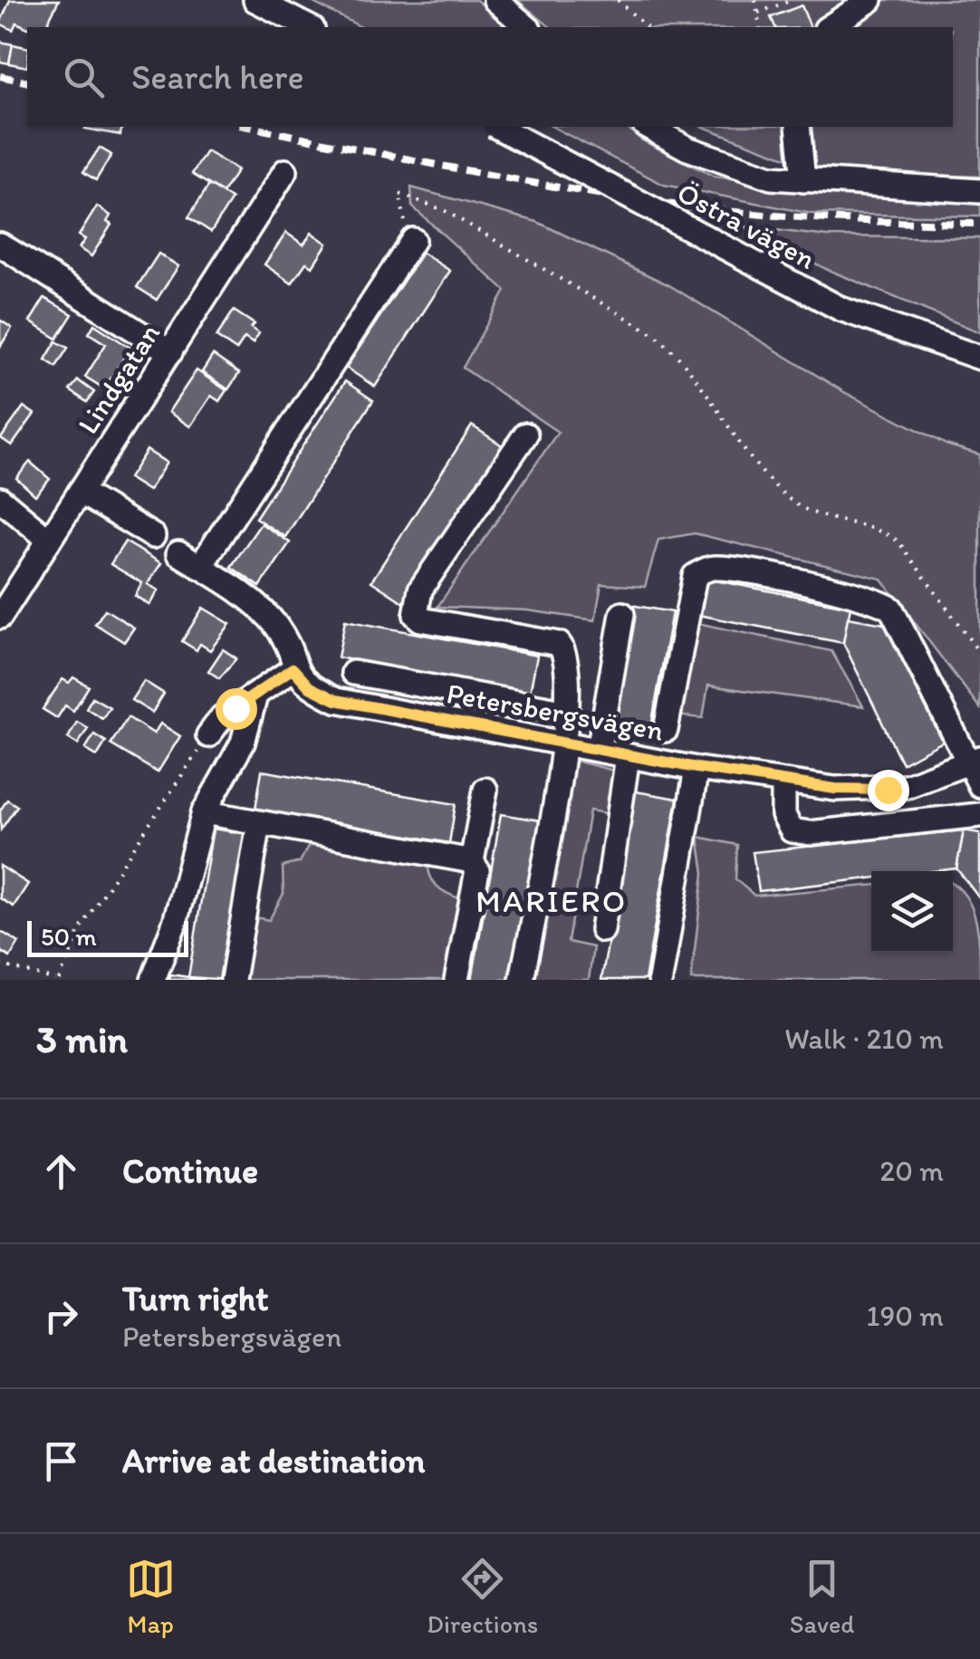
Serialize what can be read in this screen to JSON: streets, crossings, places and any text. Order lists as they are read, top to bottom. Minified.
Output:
{"streets":{"street":["Östra vägen","Lindgatan","Petersbergsvägen"]},"districts":["MARIERO"],"scale_bar":"50 m","page":{"search":"Search here","scale":"50 m","heading":["3 min","Walk · 210 m"],"list":[["Continue","20 m"],["Turn right","Petersbergsvägen","190 m"],"Arrive at destination"],"nav":["Map","Directions","Saved"]}}
